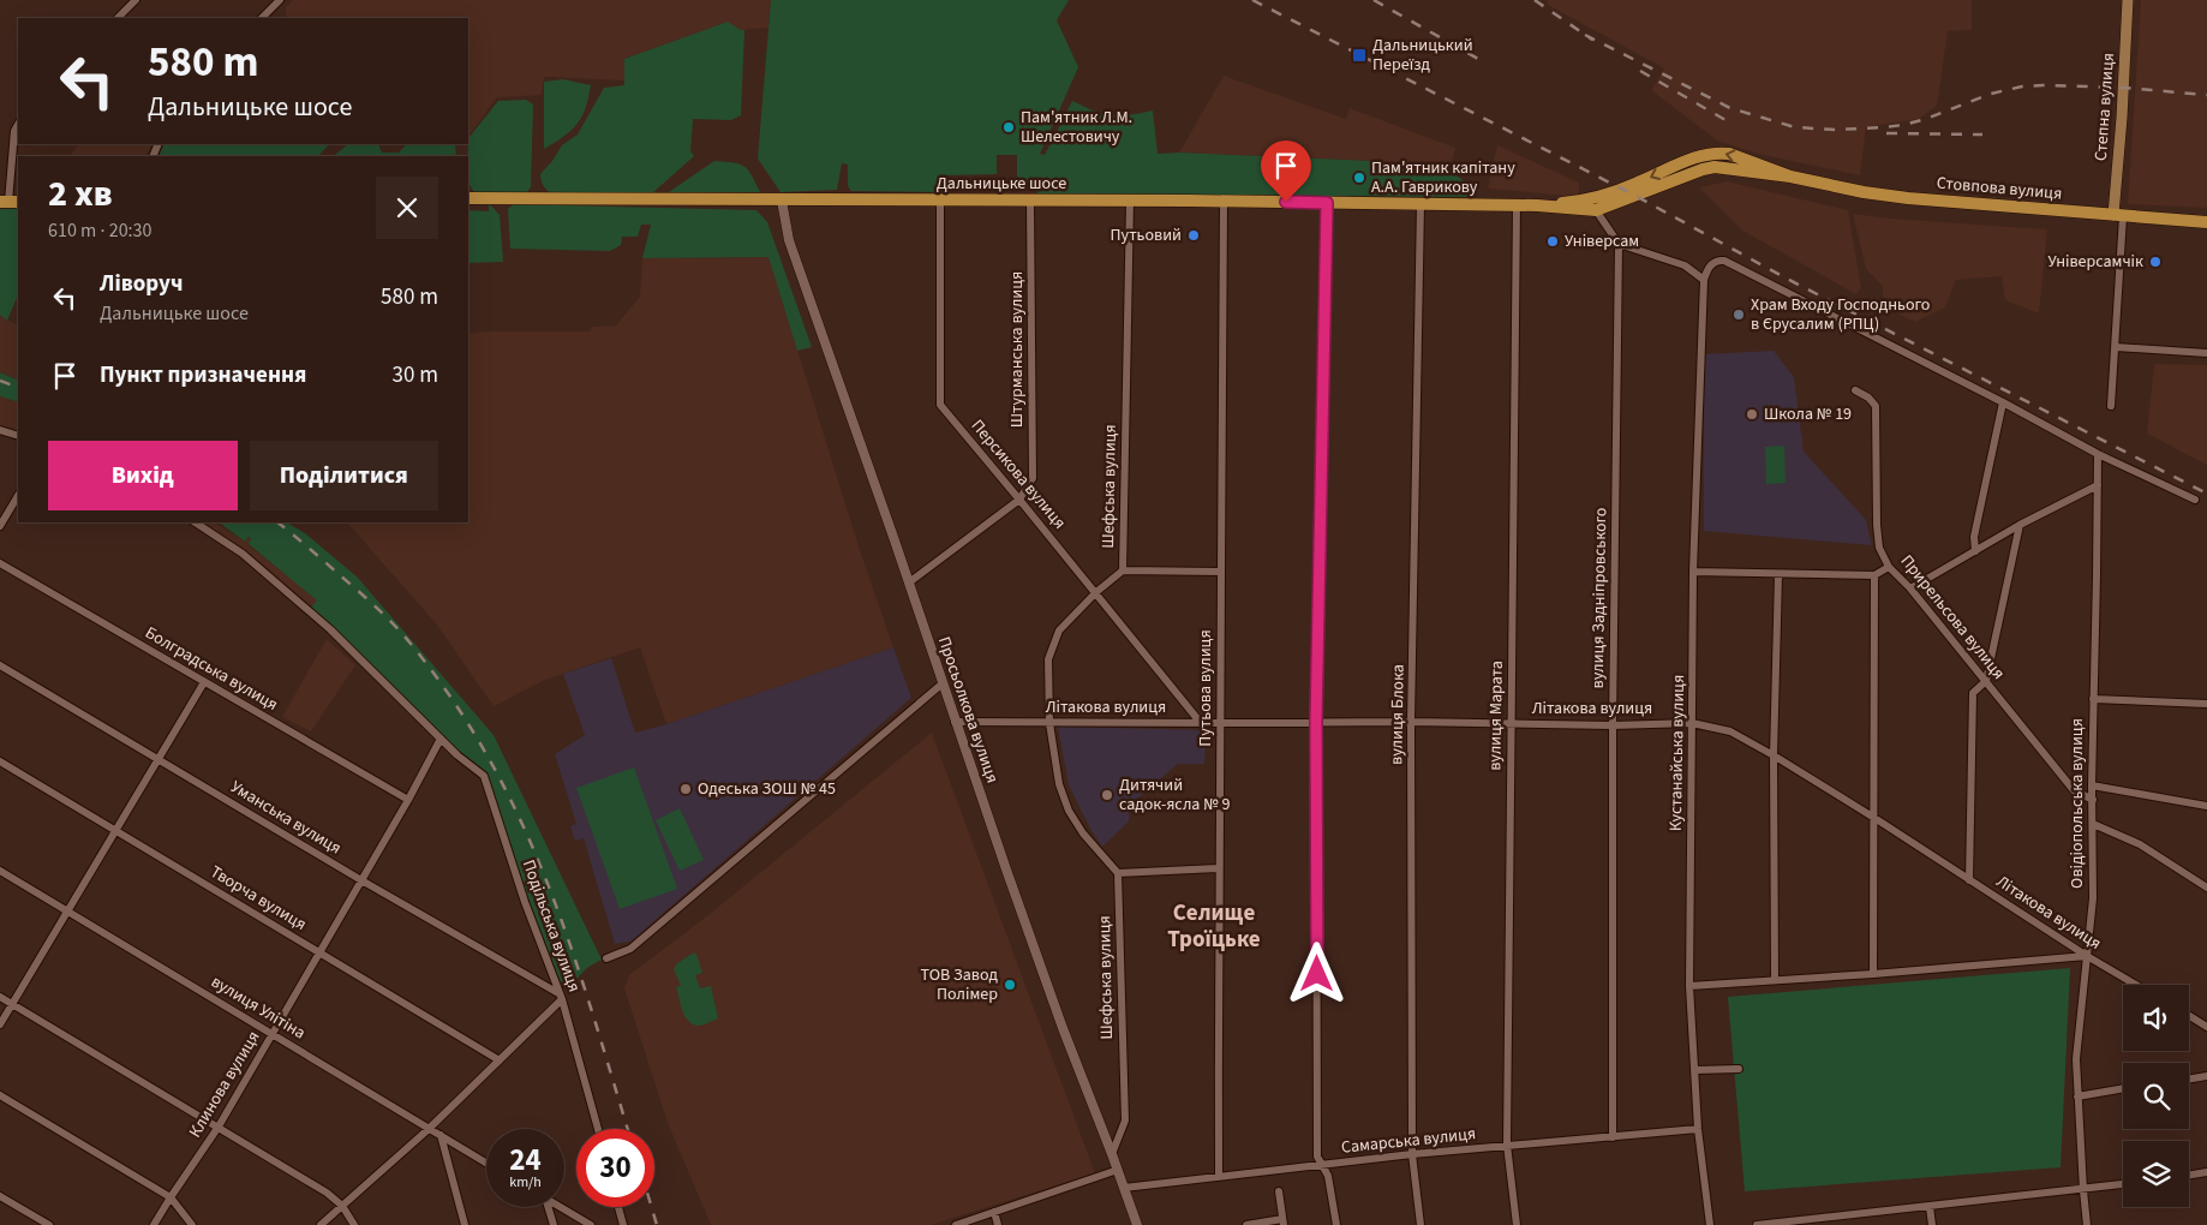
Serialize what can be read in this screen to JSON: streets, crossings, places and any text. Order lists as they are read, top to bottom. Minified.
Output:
{"streets":{"main road":["Степна вулиця","Дальницьке шосе","Стовпова вулиця"],"street":["Штурманська вулиця","Персикова вулиця","Шефська вулиця","вулиця Задніпровського","Прирельсова вулиця","Болградська вулиця","Путьова вулиця","Літакова вулиця","Просьолкова вулиця","вулиця Блока","вулиця Марата","Кустанайська вулиця","Овідіопольська вулиця","Уманська вулиця","Творча вулиця","Подільська вулиця","вулиця Улітіна","Клинова вулиця","Самарська вулиця"]},"crossings":[["Степна вулиця","Стовпова вулиця"],["Дальницьке шосе","Стовпова вулиця"],["Дальницьке шосе","Штурманська вулиця"],["Дальницьке шосе","Персикова вулиця"],["Дальницьке шосе","Шефська вулиця"],["Дальницьке шосе","Путьова вулиця"],["Дальницьке шосе","Просьолкова вулиця"],["Дальницьке шосе","вулиця Блока"],["Дальницьке шосе","вулиця Марата"],["Штурманська вулиця","Персикова вулиця"],["Штурманська вулиця","Просьолкова вулиця"],["Персикова вулиця","Шефська вулиця"],["Персикова вулиця","Літакова вулиця"],["Шефська вулиця","Літакова вулиця"],["Шефська вулиця","Просьолкова вулиця"],["вулиця Задніпровського","Літакова вулиця"],["вулиця Задніпровського","Самарська вулиця"],["Прирельсова вулиця","Овідіопольська вулиця"],["Болградська вулиця","Клинова вулиця"],["Путьова вулиця","Літакова вулиця"],["Путьова вулиця","Самарська вулиця"],["Літакова вулиця","Просьолкова вулиця"],["Літакова вулиця","вулиця Блока"],["Літакова вулиця","вулиця Марата"],["Літакова вулиця","Кустанайська вулиця"],["Літакова вулиця","Овідіопольська вулиця"],["Просьолкова вулиця","Самарська вулиця"],["вулиця Блока","Самарська вулиця"],["вулиця Марата","Самарська вулиця"],["Кустанайська вулиця","Самарська вулиця"],["Уманська вулиця","Подільська вулиця"],["Уманська вулиця","Клинова вулиця"],["Творча вулиця","Клинова вулиця"],["Подільська вулиця","Клинова вулиця"],["вулиця Улітіна","Клинова вулиця"]],"districts":["Селище Троїцьке"],"places":{"transit":["Дальницький Переїзд"],"other":["Пам'ятник Л.М. Шелестовичу","Пам'ятник капітану А.А. Гаврикову","Путьовий","Універсам","Універсамчік","Храм Входу Господнього в Єрусалим (РПЦ)","Школа № 19","Одеська ЗОШ № 45","Дитячий садок-ясла № 9","ТОВ Завод Полімер"]},"page":{"turn":["580 m","Дальницьке шосе"],"heading":["2 хв","610 m · 20:30"],"list":[{"name":"Ліворуч","note":"Дальницьке шосе","value":"580 m"},{"name":"Пункт призначення","value":"30 m"}],"buttons":["Вихід","Поділитися"],"speed":"24 km/h","limit":"30"}}
